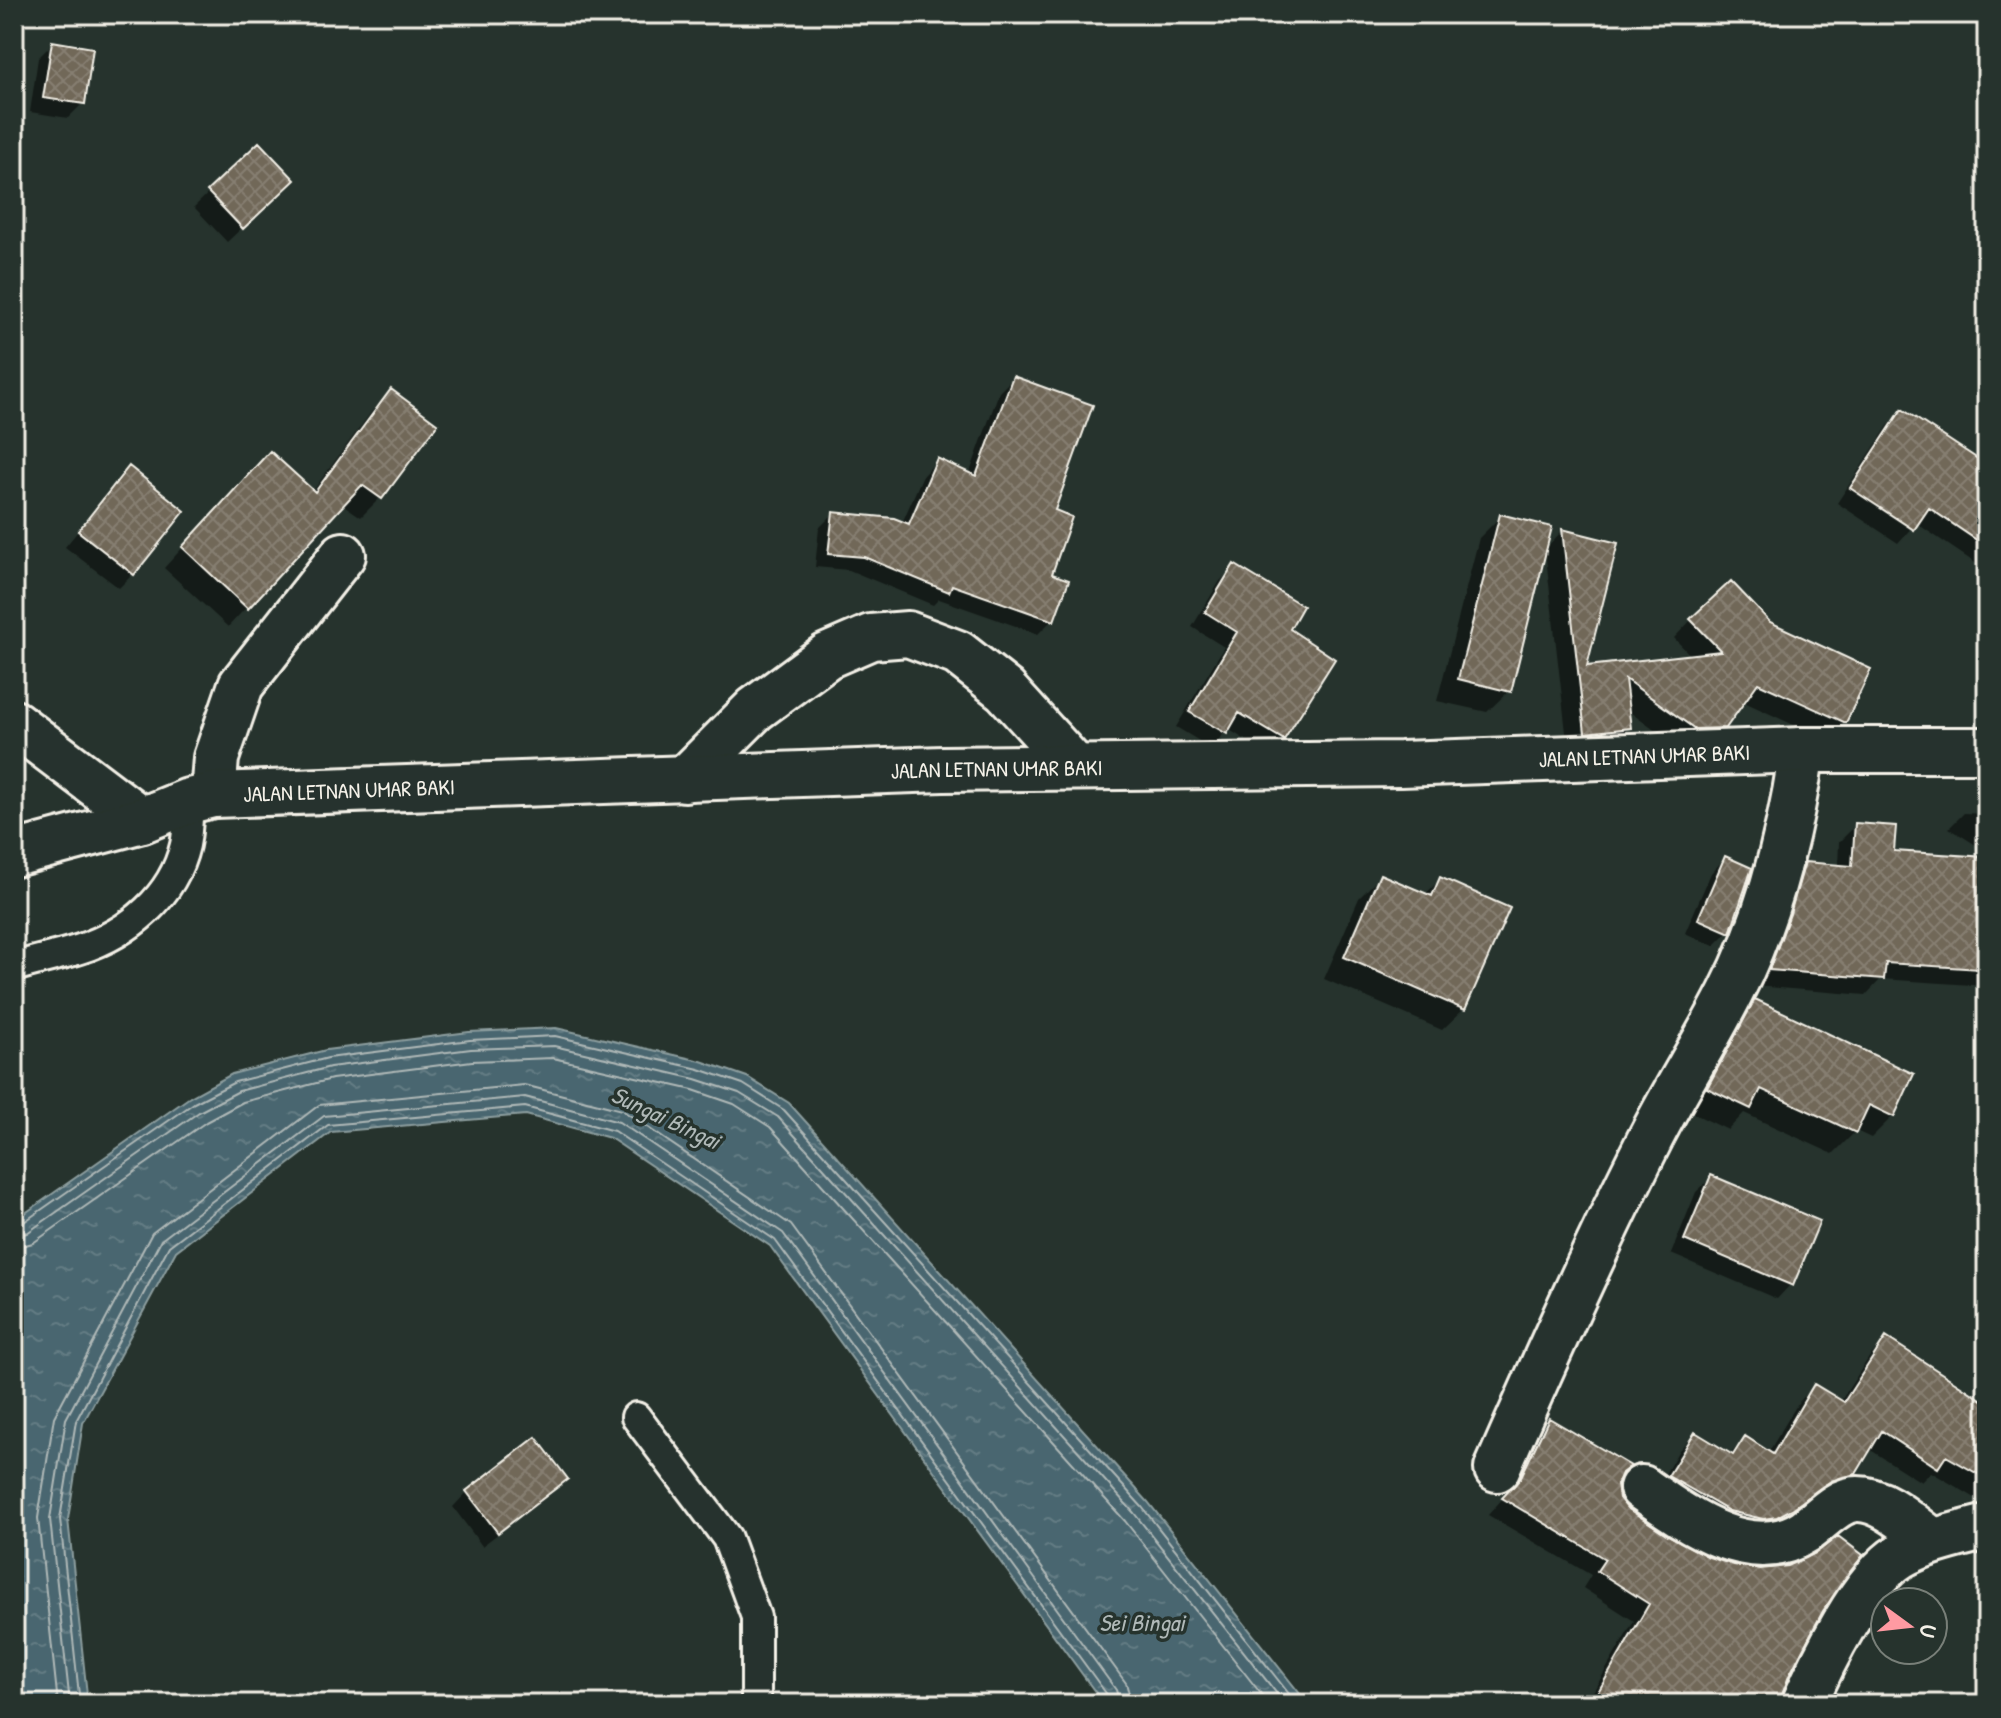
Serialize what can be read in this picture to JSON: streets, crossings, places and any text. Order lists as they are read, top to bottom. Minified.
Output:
{"streets":{"street":["JALAN LETNAN UMAR BAKI"]},"water":["Sungai Bingai","Sei Bingai"],"north":"right"}
